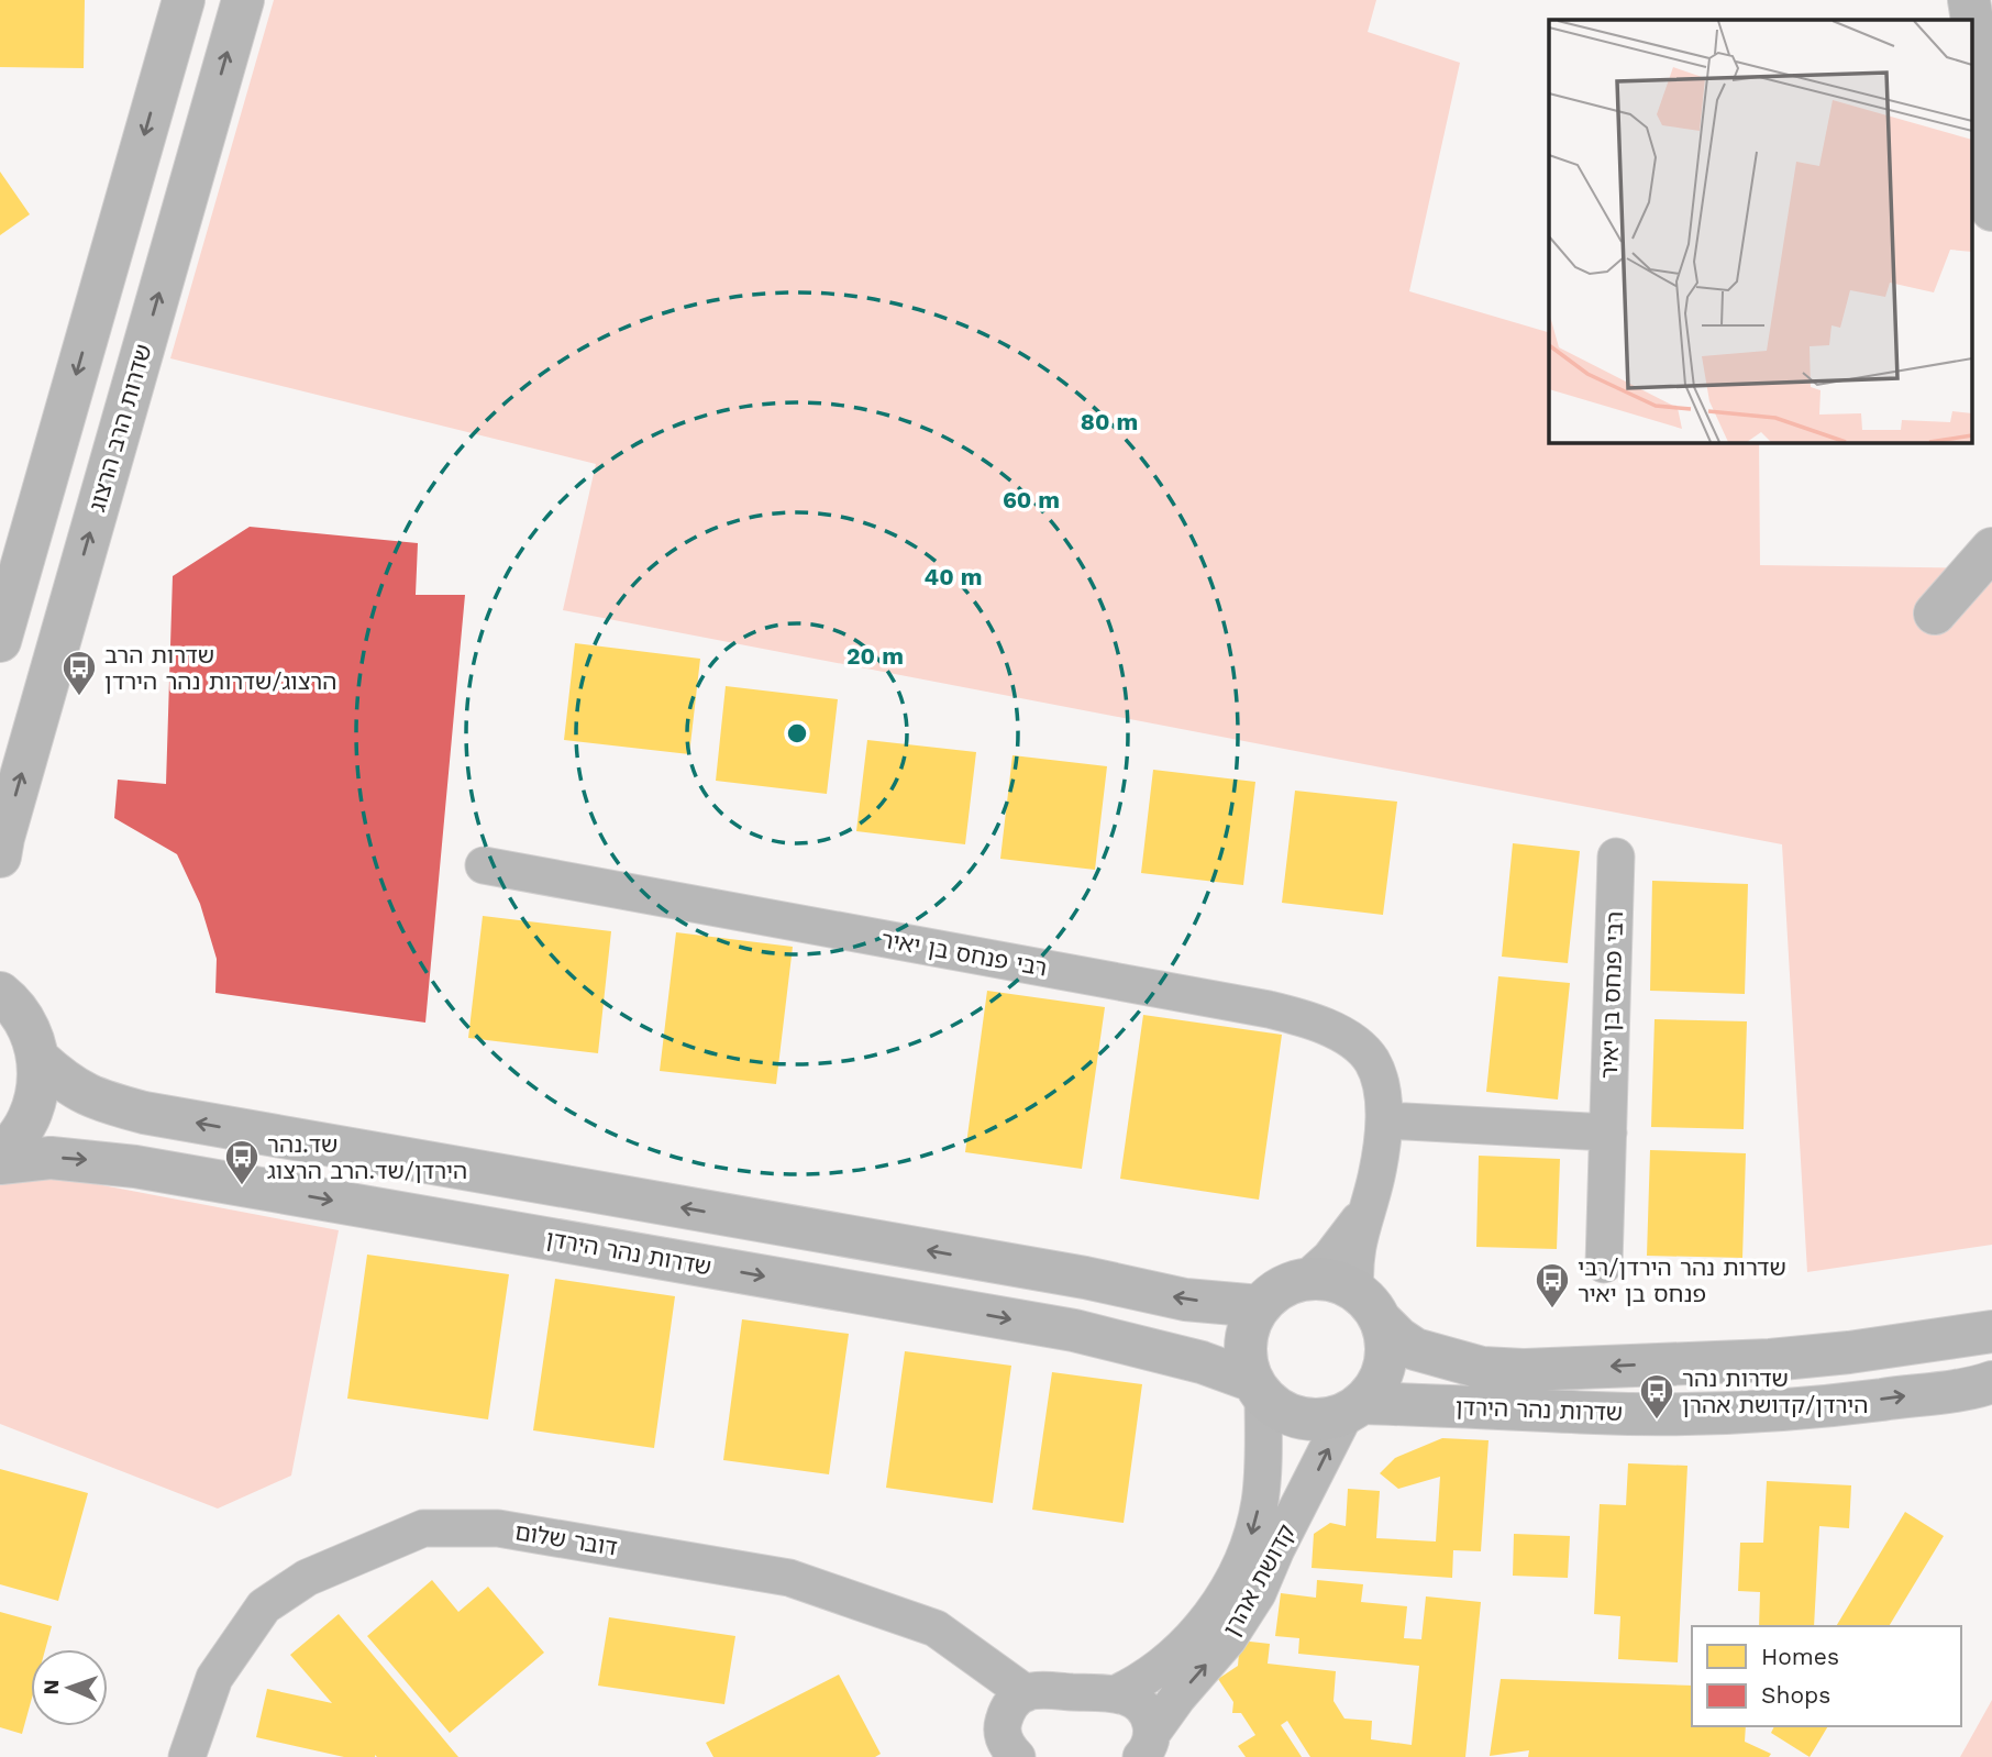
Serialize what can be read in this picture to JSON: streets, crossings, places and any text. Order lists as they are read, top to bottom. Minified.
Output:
{"streets":{"main road":["שדרות הרב הרצוג","שדרות נהר הירדן"],"street":["רבי פנחס בן יאיר","דובר שלום","קדושת אהרן"]},"crossings":[["רבי פנחס בן יאיר","שדרות נהר הירדן"],["רבי פנחס בן יאיר","קדושת אהרן"],["שדרות נהר הירדן","קדושת אהרן"]],"places":{"bus stop":["שדרות הרב הרצוג/שדרות נהר הירדן","שד.נהר הירדן/שד.הרב הרצוג","שדרות נהר הירדן/רבי פנחס בן יאיר","שדרות נהר הירדן/קדושת אהרן"]},"legend":["Homes","Shops"],"north":"left","rings":["80 m","60 m","40 m","20 m"]}
